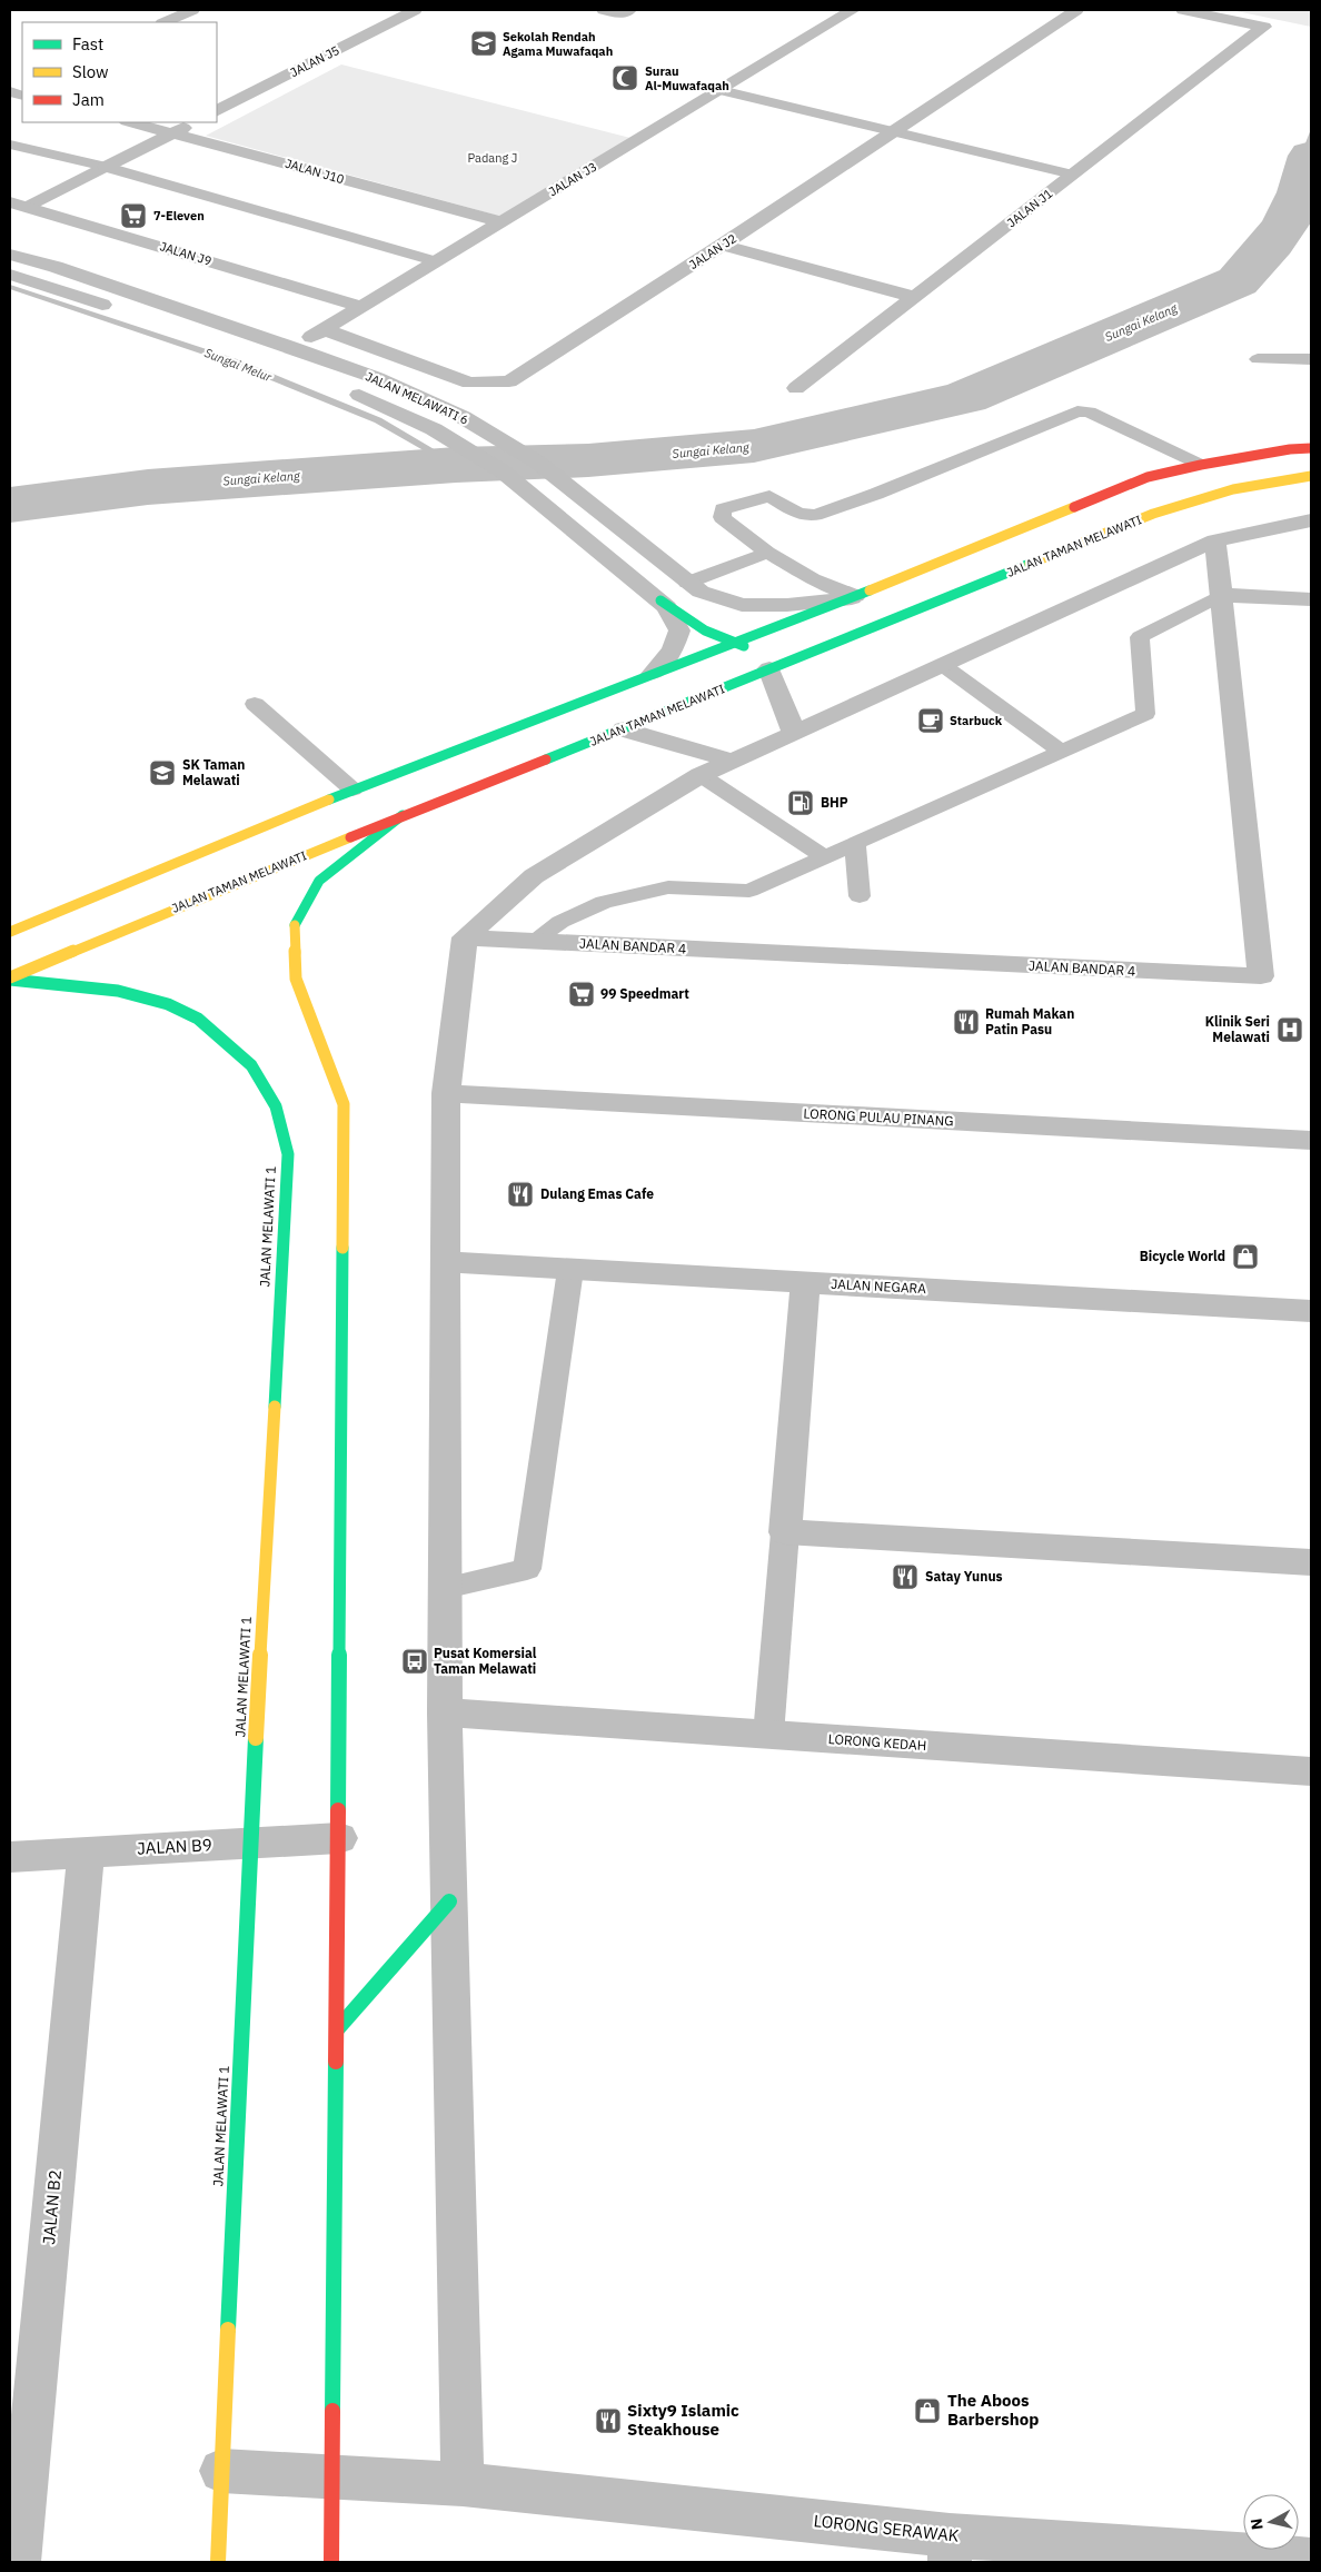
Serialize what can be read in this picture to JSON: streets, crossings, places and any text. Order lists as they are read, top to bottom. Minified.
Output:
{"streets":{"main road":["JALAN TAMAN MELAWATI","JALAN MELAWATI 1"],"street":["JALAN J5","JALAN J10","JALAN J3","JALAN J1","JALAN J2","JALAN J9","JALAN MELAWATI 6","JALAN BANDAR 4","LORONG PULAU PINANG","JALAN NEGARA","LORONG KEDAH","JALAN B9","JALAN B2","LORONG SERAWAK"]},"crossings":[["JALAN J10","JALAN J3"],["JALAN J3","JALAN J2"],["JALAN J3","JALAN J9"],["JALAN J3","JALAN MELAWATI 6"],["JALAN TAMAN MELAWATI","JALAN MELAWATI 1"],["JALAN MELAWATI 1","JALAN B9"],["JALAN MELAWATI 1","LORONG SERAWAK"],["JALAN B9","JALAN B2"]],"water":["Sungai Kelang","Sungai Melur"],"parks":["Padang J"],"places":{"school or university":["Sekolah Rendah Agama Muwafaqah","SK Taman Melawati"],"mosque":["Surau Al-Muwafaqah"],"supermarket":["7-Eleven","99 Speedmart"],"cafe":["Starbuck"],"fuel station":["BHP"],"restaurant":["Rumah Makan Patin Pasu","Dulang Emas Cafe","Satay Yunus","Sixty9 Islamic Steakhouse"],"hospital":["Klinik Seri Melawati"],"shop":["Bicycle World","The Aboos Barbershop"],"bus stop":["Pusat Komersial Taman Melawati"]},"legend":["Fast","Slow","Jam"],"north":"left"}
